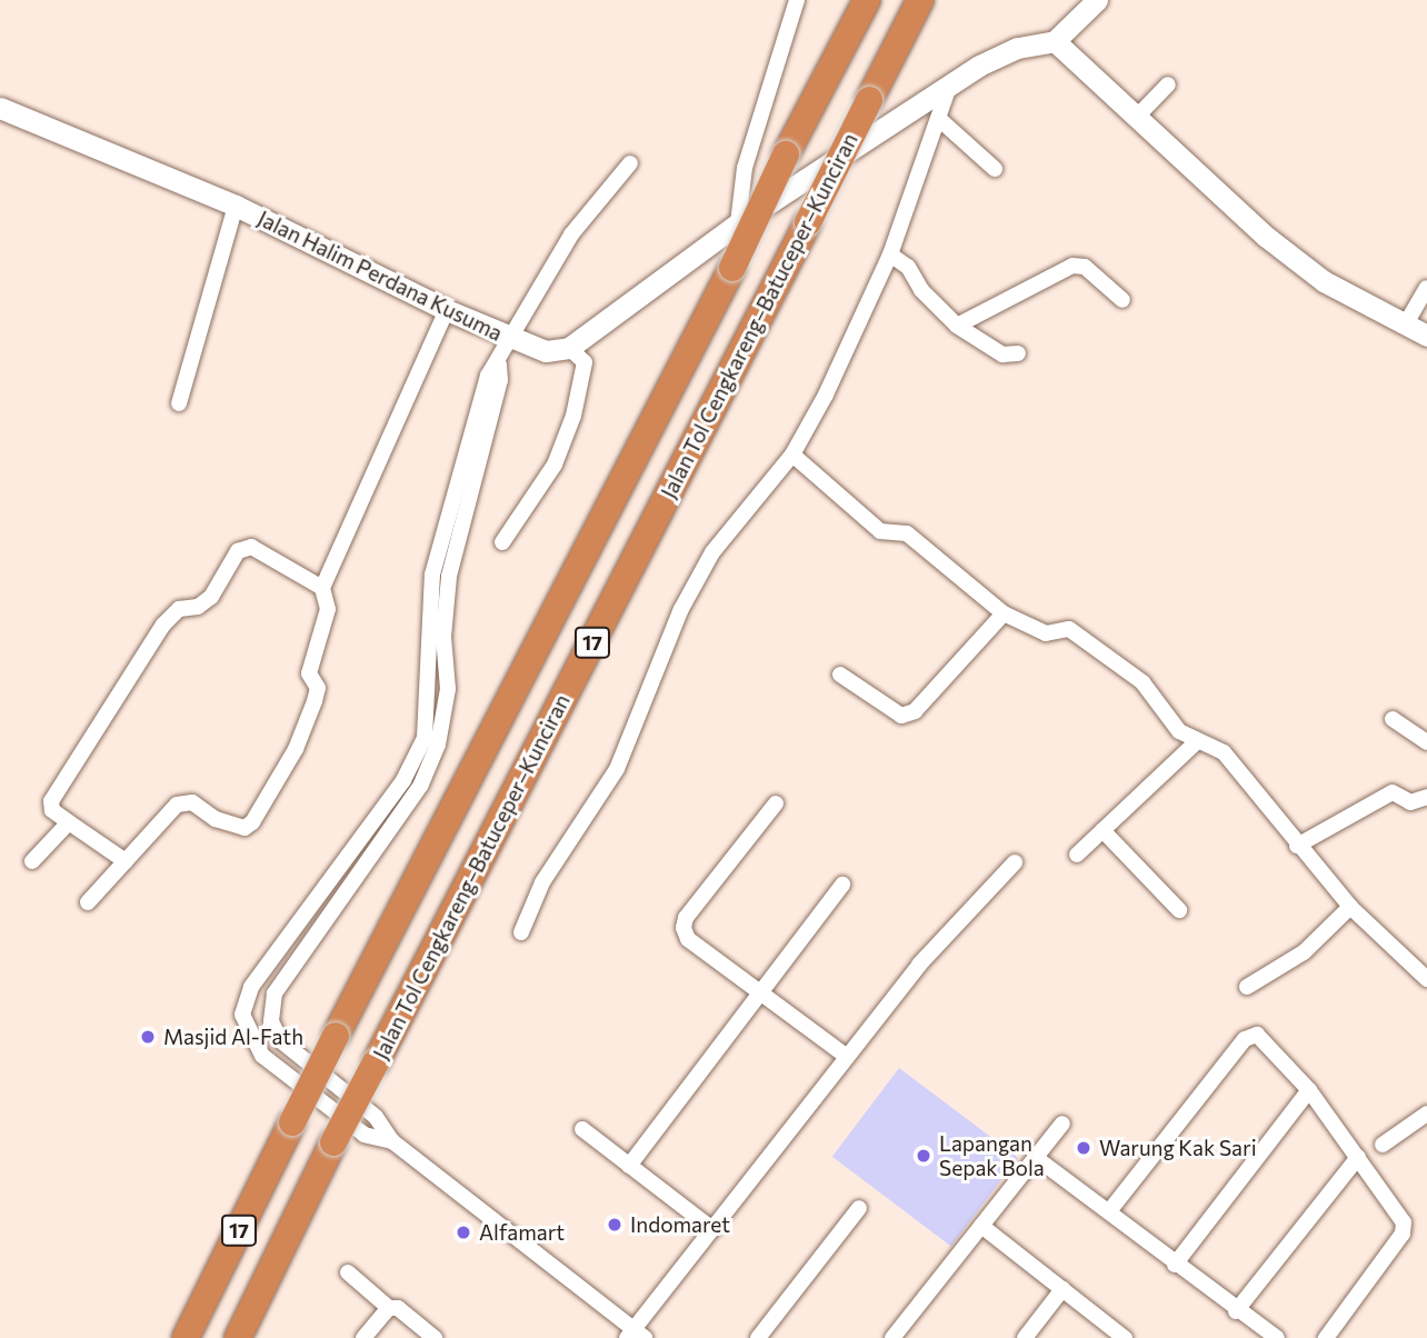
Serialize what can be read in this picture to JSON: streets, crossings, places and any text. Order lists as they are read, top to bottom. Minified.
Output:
{"streets":{"highway":["Jalan Tol Cengkareng–Batuceper–Kunciran","17"],"main road":["Jalan Halim Perdana Kusuma"]},"places":["Masjid Al-Fath","Warung Kak Sari","Lapangan Sepak Bola","Indomaret","Alfamart"]}
